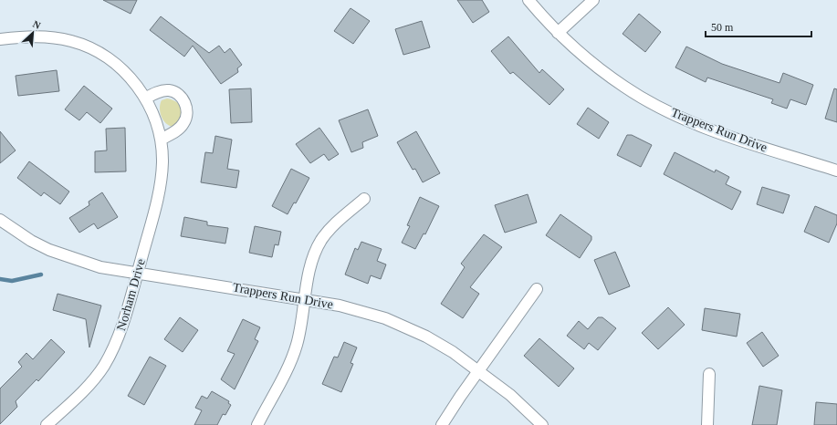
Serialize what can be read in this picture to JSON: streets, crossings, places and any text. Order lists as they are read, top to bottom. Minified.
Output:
{"streets":{"street":["Trappers Run Drive","Norham Drive"]},"crossings":[["Trappers Run Drive","Norham Drive"]],"scale_bar":"50 m","north":"top right"}
